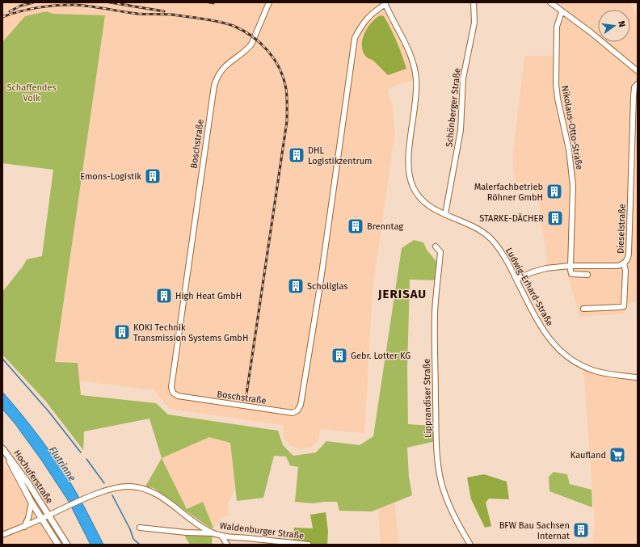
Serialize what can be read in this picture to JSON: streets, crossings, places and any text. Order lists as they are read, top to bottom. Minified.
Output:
{"streets":{"main road":["Hochuferstraße"],"street":["Schönberger Straße","Nikolaus-Otto-Straße","Boschstraße","Dieselstraße","Ludwig-Erhard-Straße","Lipprandiser Straße","Waldenburger Straße"]},"crossings":[["Schönberger Straße","Ludwig-Erhard-Straße"],["Nikolaus-Otto-Straße","Dieselstraße"],["Boschstraße","Ludwig-Erhard-Straße"],["Dieselstraße","Ludwig-Erhard-Straße"],["Hochuferstraße","Waldenburger Straße"]],"districts":["JERISAU"],"water":["Flutrinne"],"parks":["Schaffendes Volk"],"places":{"building":["DHL Logistikzentrum","Emons-Logistik","Malerfachbetrieb Röhner GmbH","STARKE-DÄCHER","Brenntag","Schollglas","High Heat GmbH","KOKI Technik Transmission Systems GmbH","Gebr. Lotter KG","BFW Bau Sachsen Internat"],"supermarket":["Kaufland"]},"north":"right"}
